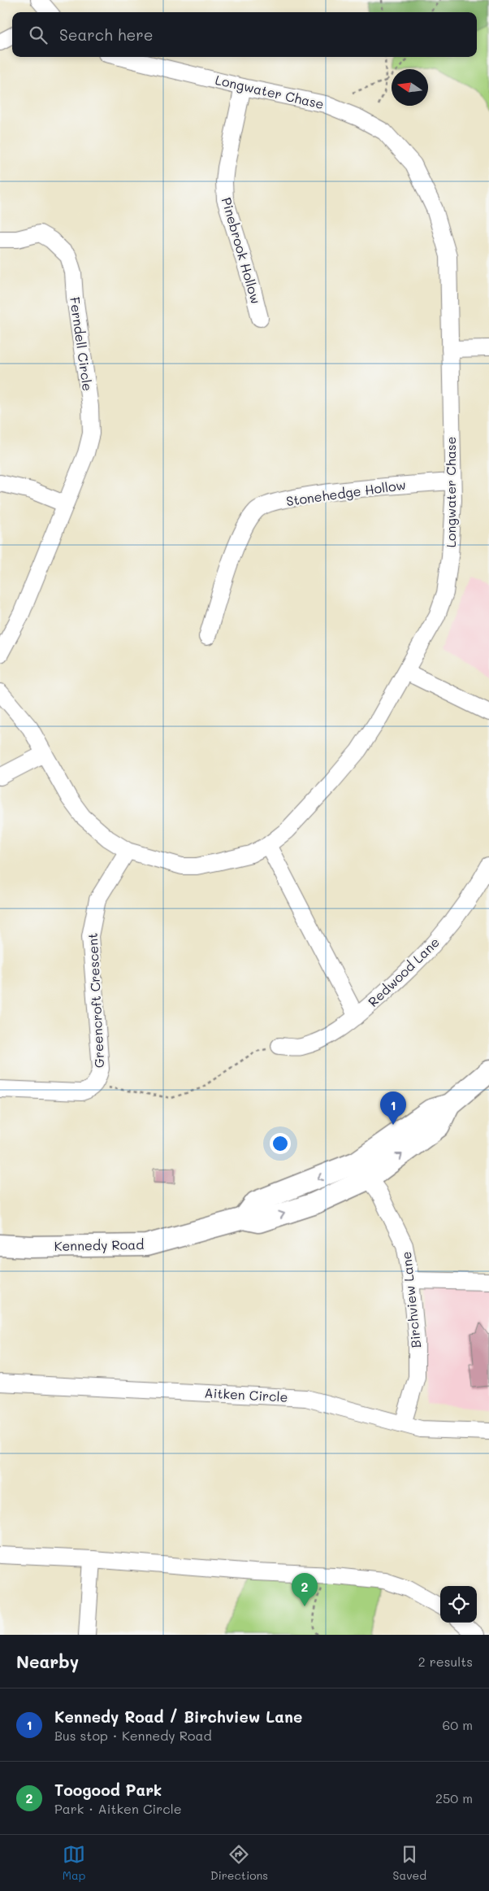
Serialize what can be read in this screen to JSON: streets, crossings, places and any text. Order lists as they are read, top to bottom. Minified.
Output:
{"streets":{"main road":["Kennedy Road"],"street":["Longwater Chase","Pinebrook Hollow","Ferndell Circle","Stonehedge Hollow","Redwood Lane","Greencroft Crescent","Birchview Lane","Aitken Circle"]},"crossings":[["Longwater Chase","Pinebrook Hollow"],["Longwater Chase","Stonehedge Hollow"],["Longwater Chase","Redwood Lane"],["Longwater Chase","Greencroft Crescent"],["Kennedy Road","Birchview Lane"],["Birchview Lane","Aitken Circle"]],"north":"left","page":{"search":"Search here","pins":["1","2"],"heading":["Nearby","2 results"],"list":[{"mark":"1","name":"Kennedy Road / Birchview Lane","note":"Bus stop · Kennedy Road","value":"60 m"},{"mark":"2","name":"Toogood Park","note":"Park · Aitken Circle","value":"250 m"}],"nav":["Map","Directions","Saved"]}}
